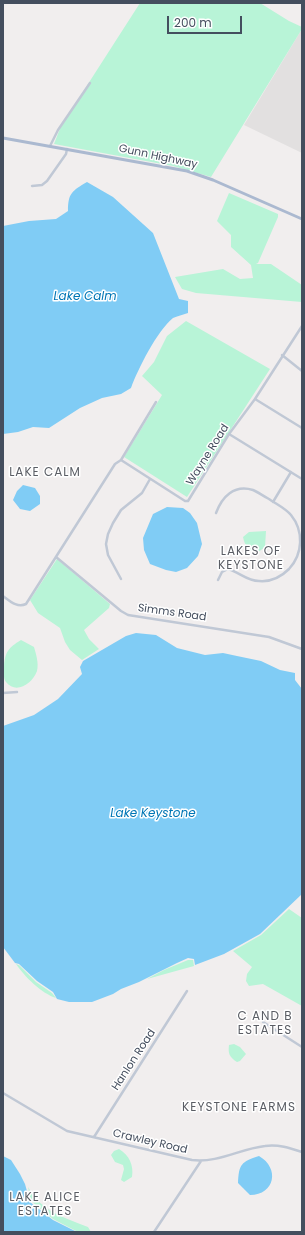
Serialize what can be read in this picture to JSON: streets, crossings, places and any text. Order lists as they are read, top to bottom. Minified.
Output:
{"streets":{"main road":["Gunn Highway"],"street":["Wayne Road","Simms Road","Hanlon Road","Crawley Road"]},"crossings":[["Hanlon Road","Crawley Road"]],"districts":["LAKE CALM","LAKES OF KEYSTONE","C AND B ESTATES","KEYSTONE FARMS","LAKE ALICE ESTATES"],"water":["Lake Calm","Lake Keystone"],"scale_bar":"200 m"}
